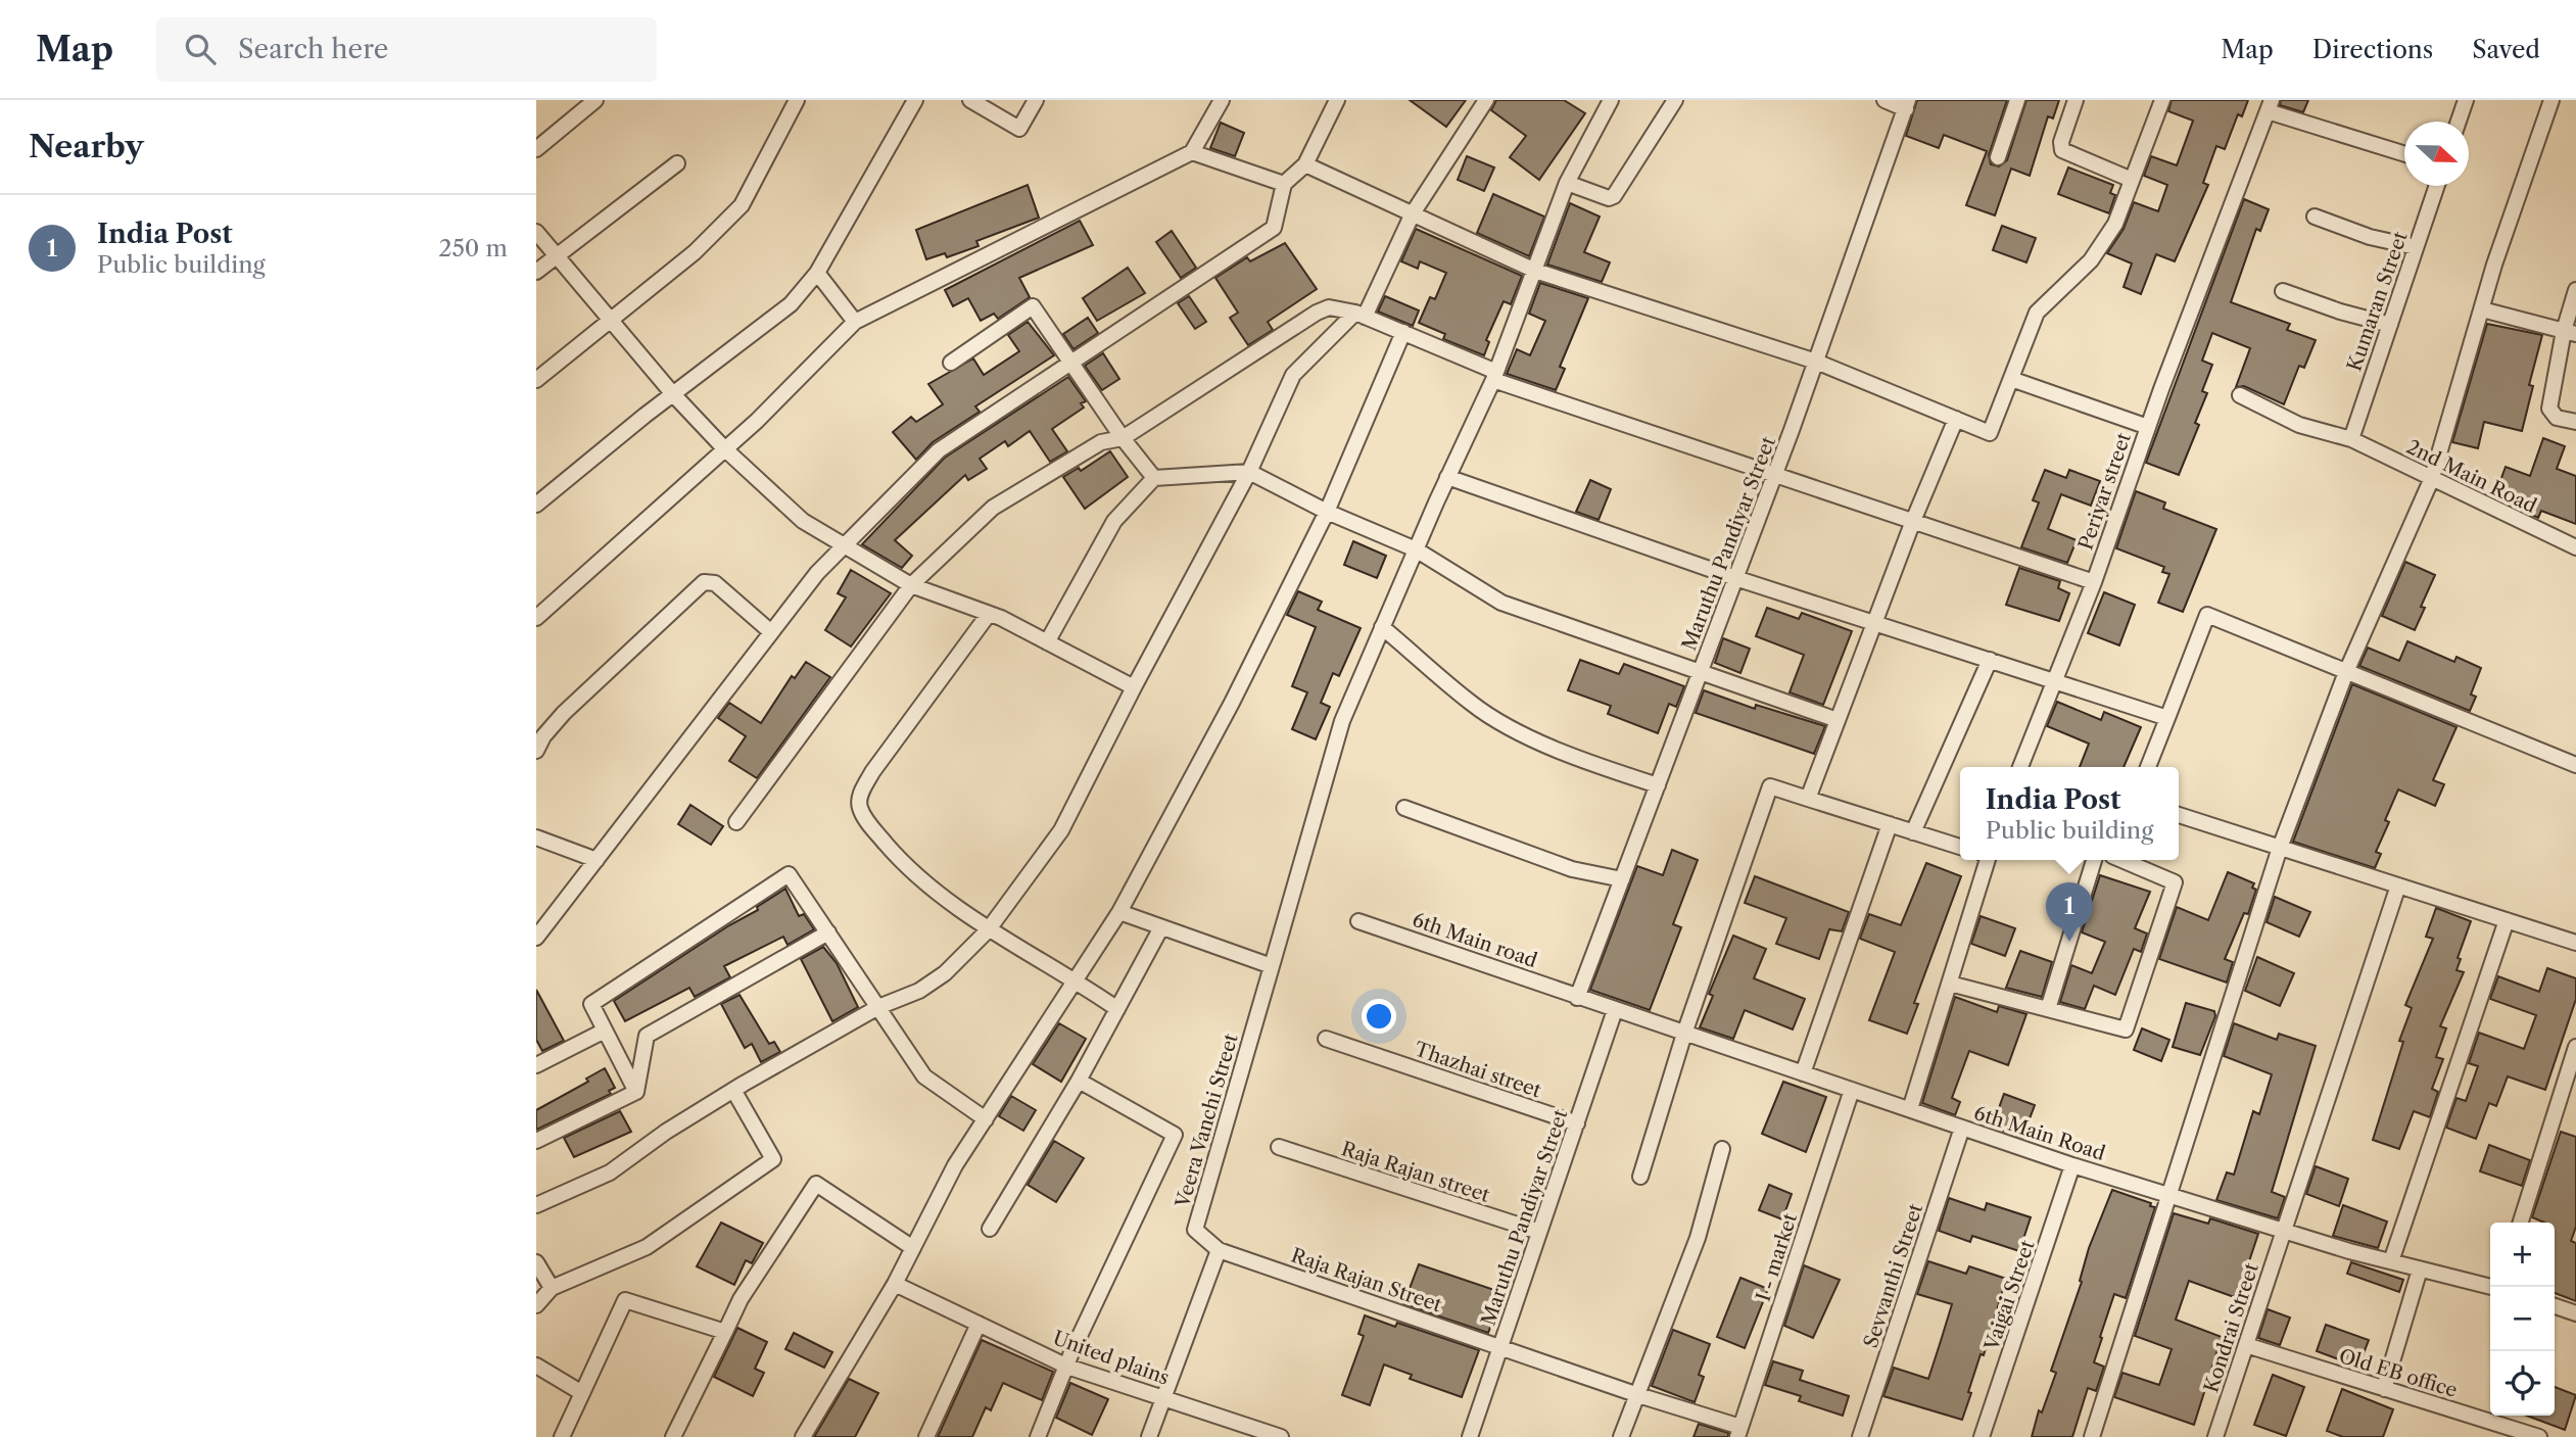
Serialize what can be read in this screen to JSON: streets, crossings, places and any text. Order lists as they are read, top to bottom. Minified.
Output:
{"streets":{"street":["Kumaran Street","2nd Main Road","Periyar street","Maruthu Pandiyar Street","6th Main road","Thazhai street","Veera Vanchi Street","6th Main Road","Raja Rajan street","I - market","Sevvanthi Street","Raja Rajan Street","Vaigai Street","Kondrai Street","United plains","Old EB office"]},"crossings":[["Kumaran Street","2nd Main Road"],["Periyar street","Maruthu Pandiyar Street"],["Maruthu Pandiyar Street","6th Main road"],["Maruthu Pandiyar Street","Thazhai street"],["Maruthu Pandiyar Street","6th Main Road"],["Maruthu Pandiyar Street","Raja Rajan street"],["Maruthu Pandiyar Street","Raja Rajan Street"],["6th Main road","6th Main Road"],["Veera Vanchi Street","Raja Rajan Street"],["6th Main Road","I - market"],["6th Main Road","Sevvanthi Street"],["6th Main Road","Vaigai Street"],["6th Main Road","Kondrai Street"],["Kondrai Street","Old EB office"]],"north":"right","page":{"header":"Map","search":"Search here","nav":["Map","Directions","Saved"],"heading":"Nearby","list":[{"mark":"1","name":"India Post","note":"Public building","value":"250 m"}],"popup":["India Post","Public building"],"pins":"1","map_buttons":["+","−"]}}
